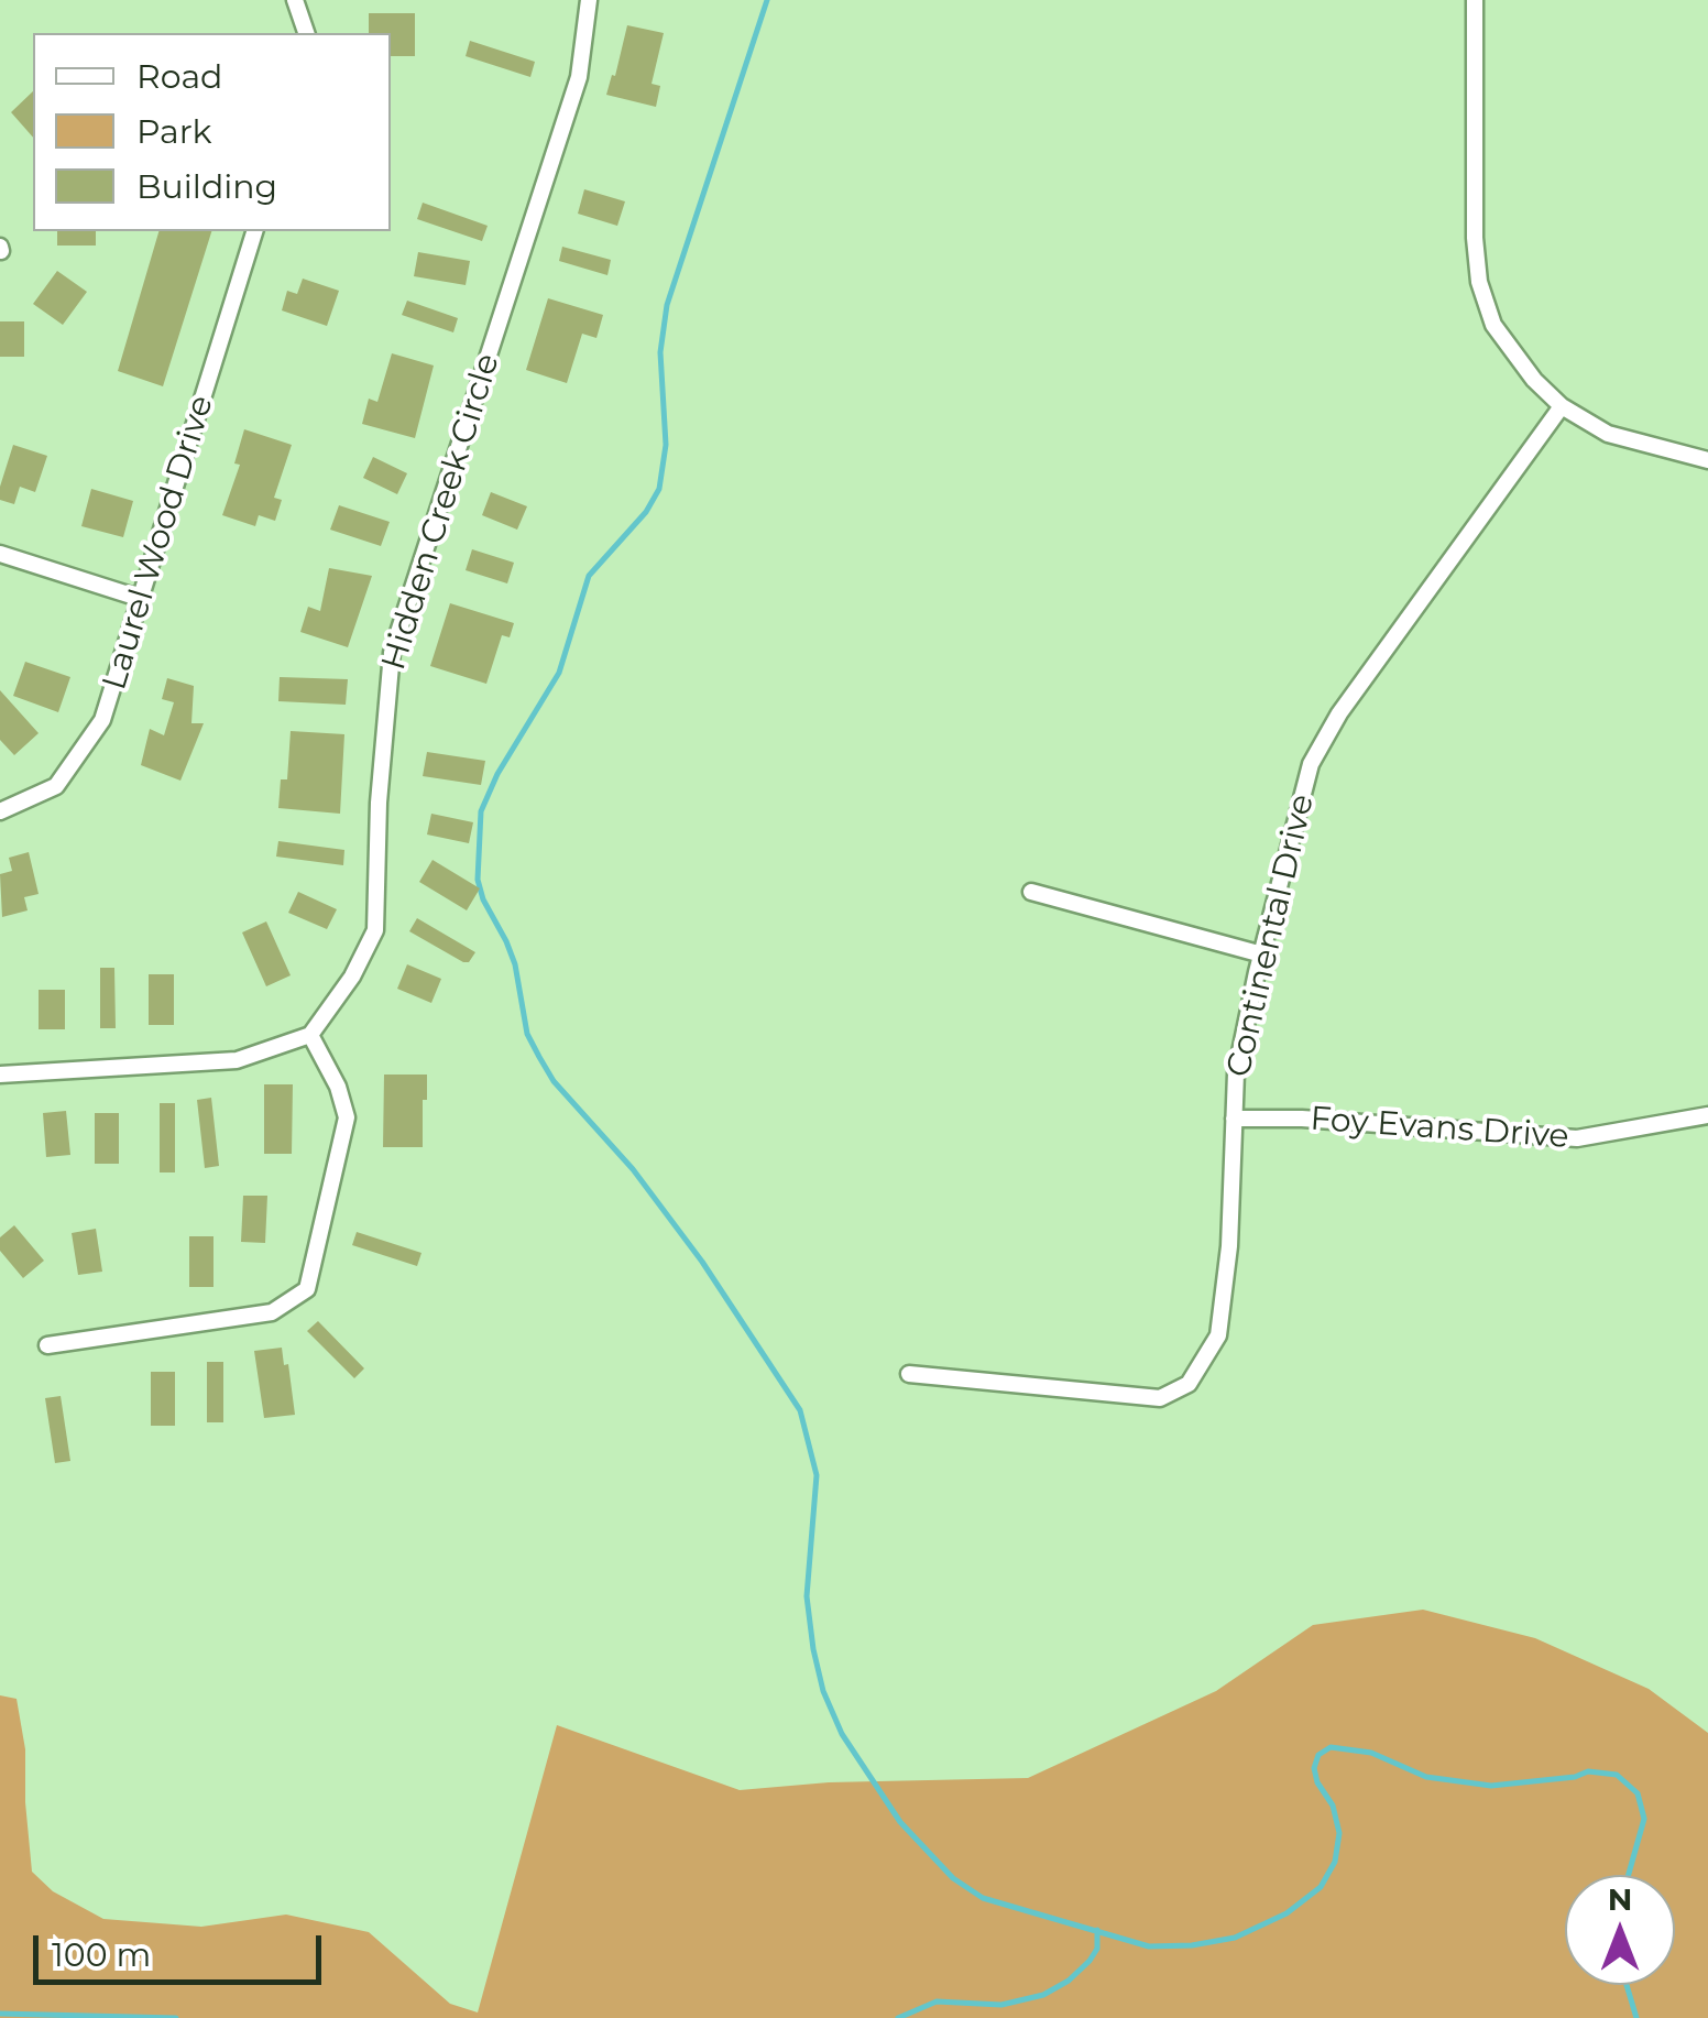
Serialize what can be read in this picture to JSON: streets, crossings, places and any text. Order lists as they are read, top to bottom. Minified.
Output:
{"streets":{"street":["Hidden Creek Circle","Laurel Wood Drive","Continental Drive","Foy Evans Drive"]},"crossings":[["Continental Drive","Foy Evans Drive"]],"legend":["Road","Park","Building"],"scale_bar":"100 m","north":"top"}
